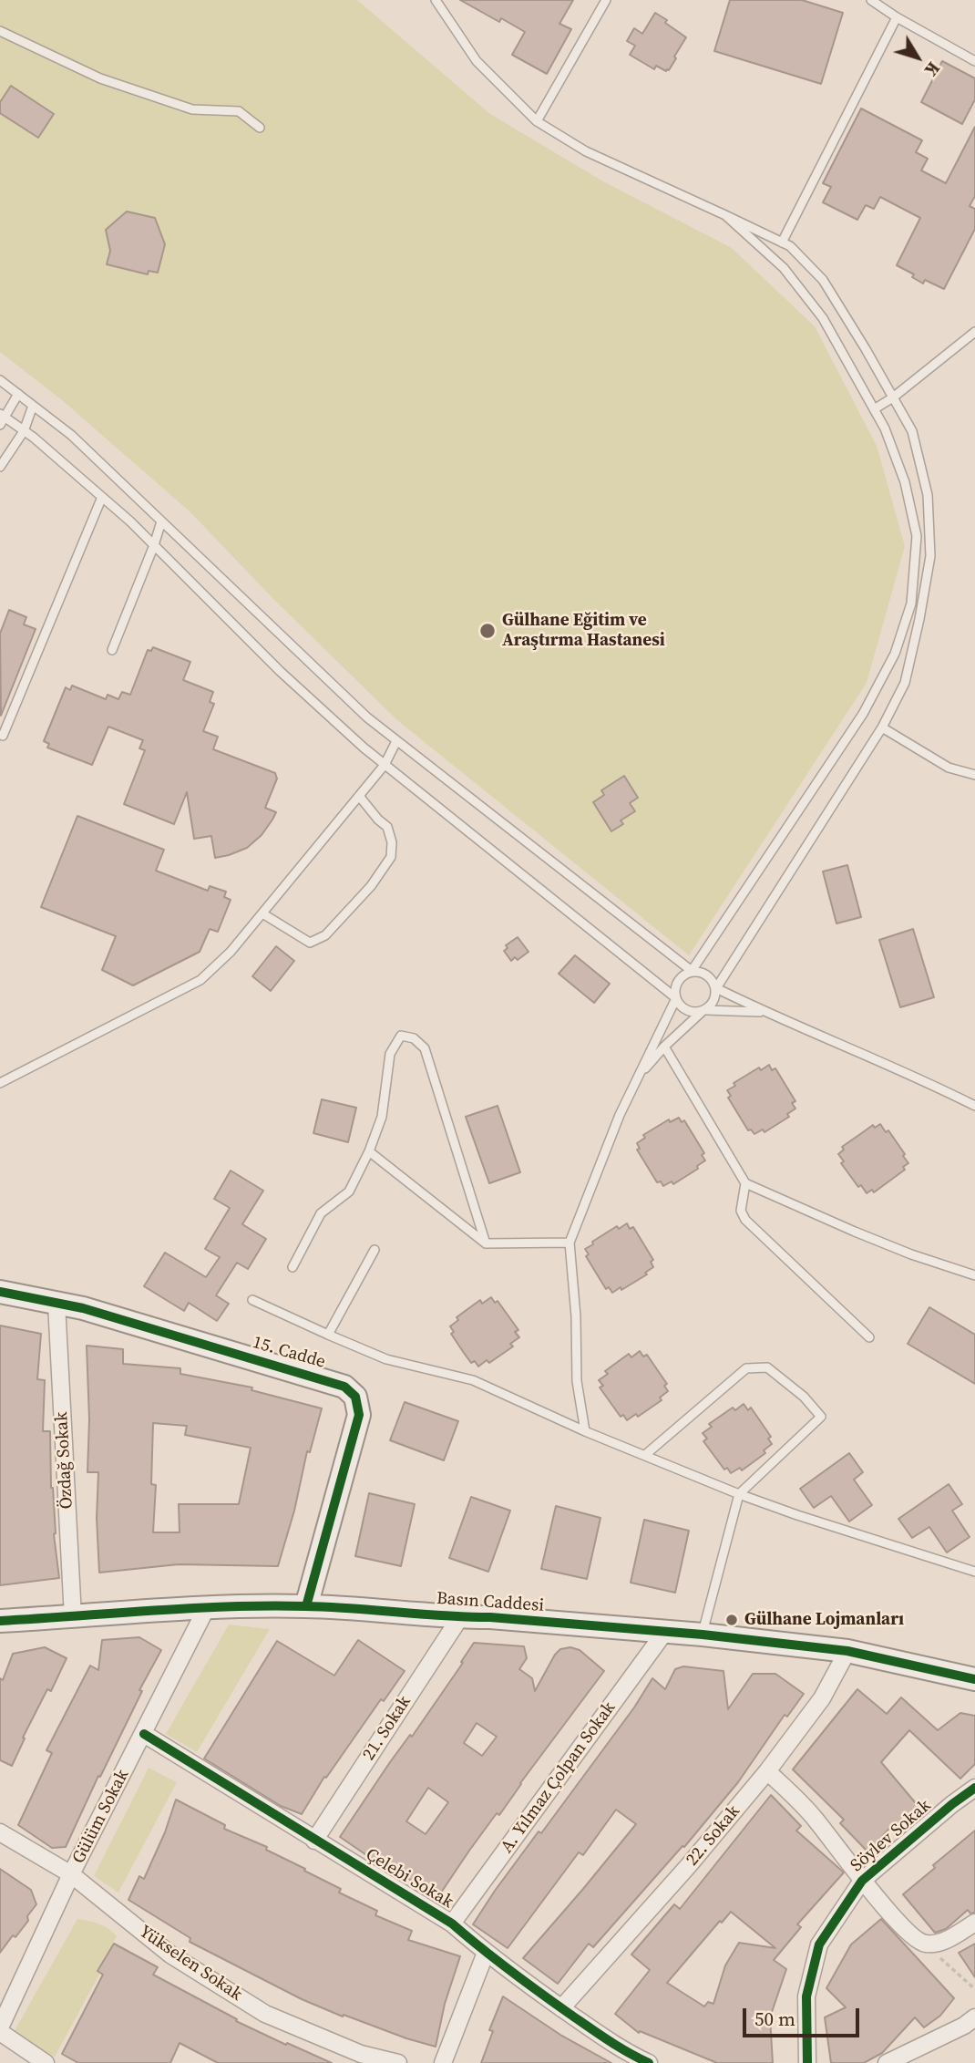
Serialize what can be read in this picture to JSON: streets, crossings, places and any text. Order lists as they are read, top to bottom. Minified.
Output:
{"streets":{"street":["15. Cadde","Özdağ Sokak","Basın Caddesi","21. Sokak","A. Yılmaz Çolpan Sokak","Gülüm Sokak","22. Sokak","Söylev Sokak","Çelebi Sokak","Yükselen Sokak"]},"crossings":[["15. Cadde","Özdağ Sokak"],["15. Cadde","Basın Caddesi"],["Özdağ Sokak","Basın Caddesi"],["Basın Caddesi","21. Sokak"],["Basın Caddesi","A. Yılmaz Çolpan Sokak"],["Basın Caddesi","Gülüm Sokak"],["Basın Caddesi","22. Sokak"],["21. Sokak","Çelebi Sokak"],["A. Yılmaz Çolpan Sokak","Çelebi Sokak"],["Gülüm Sokak","Çelebi Sokak"],["Gülüm Sokak","Yükselen Sokak"],["22. Sokak","Çelebi Sokak"]],"places":["Gülhane Eğitim ve Araştırma Hastanesi","Gülhane Lojmanları"],"scale_bar":"50 m","north":"bottom right"}
